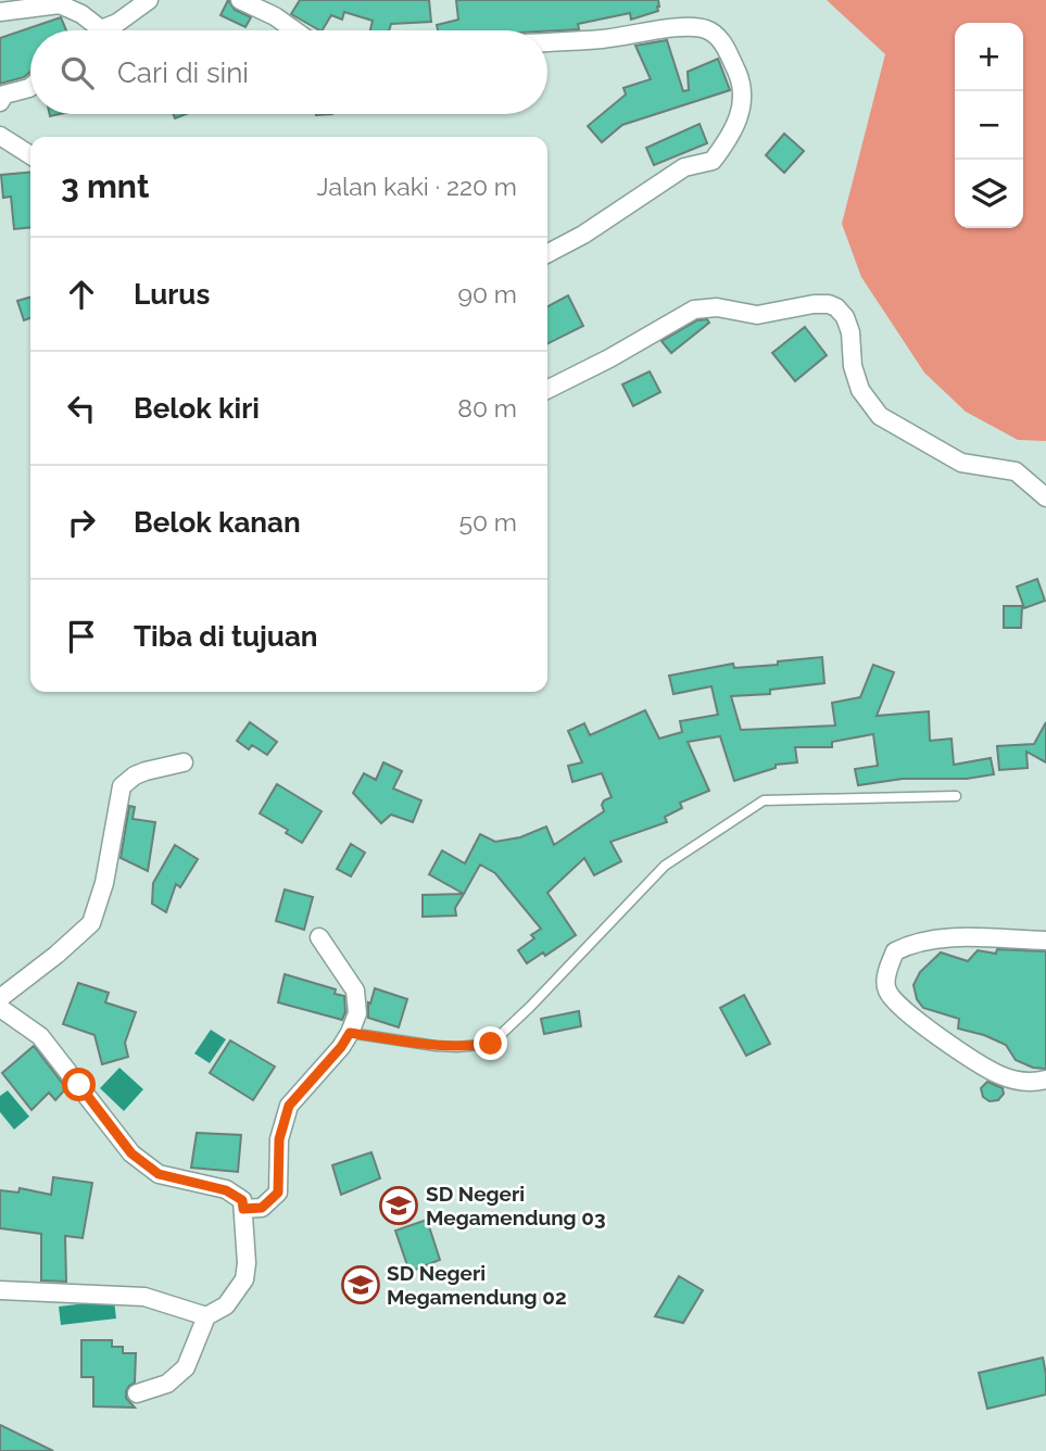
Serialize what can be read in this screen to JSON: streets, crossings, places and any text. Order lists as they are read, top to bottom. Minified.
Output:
{"places":{"school or university":["SD Negeri Megamendung 03","SD Negeri Megamendung 02"]},"page":{"map_buttons":["+","−"],"search":"Cari di sini","heading":["3 mnt","Jalan kaki · 220 m"],"list":[["Lurus","90 m"],["Belok kiri","80 m"],["Belok kanan","50 m"],"Tiba di tujuan"]}}
